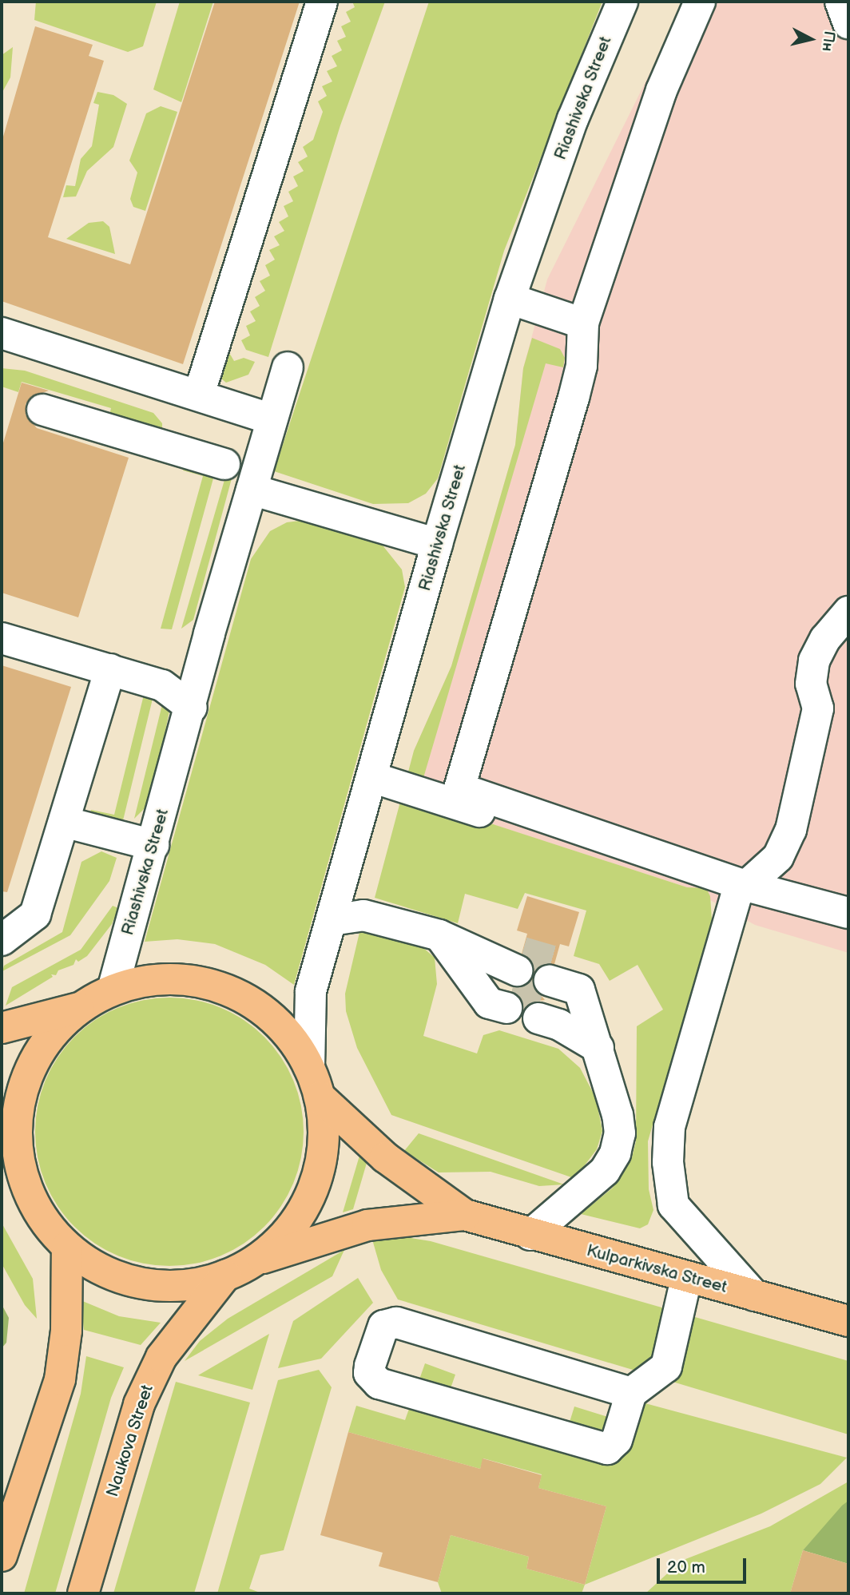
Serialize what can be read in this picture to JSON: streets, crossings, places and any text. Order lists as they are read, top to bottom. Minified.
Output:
{"streets":{"main road":["Kulparkivska Street","Naukova Street"],"street":["Riashivska Street"]},"scale_bar":"20 m","north":"right"}
